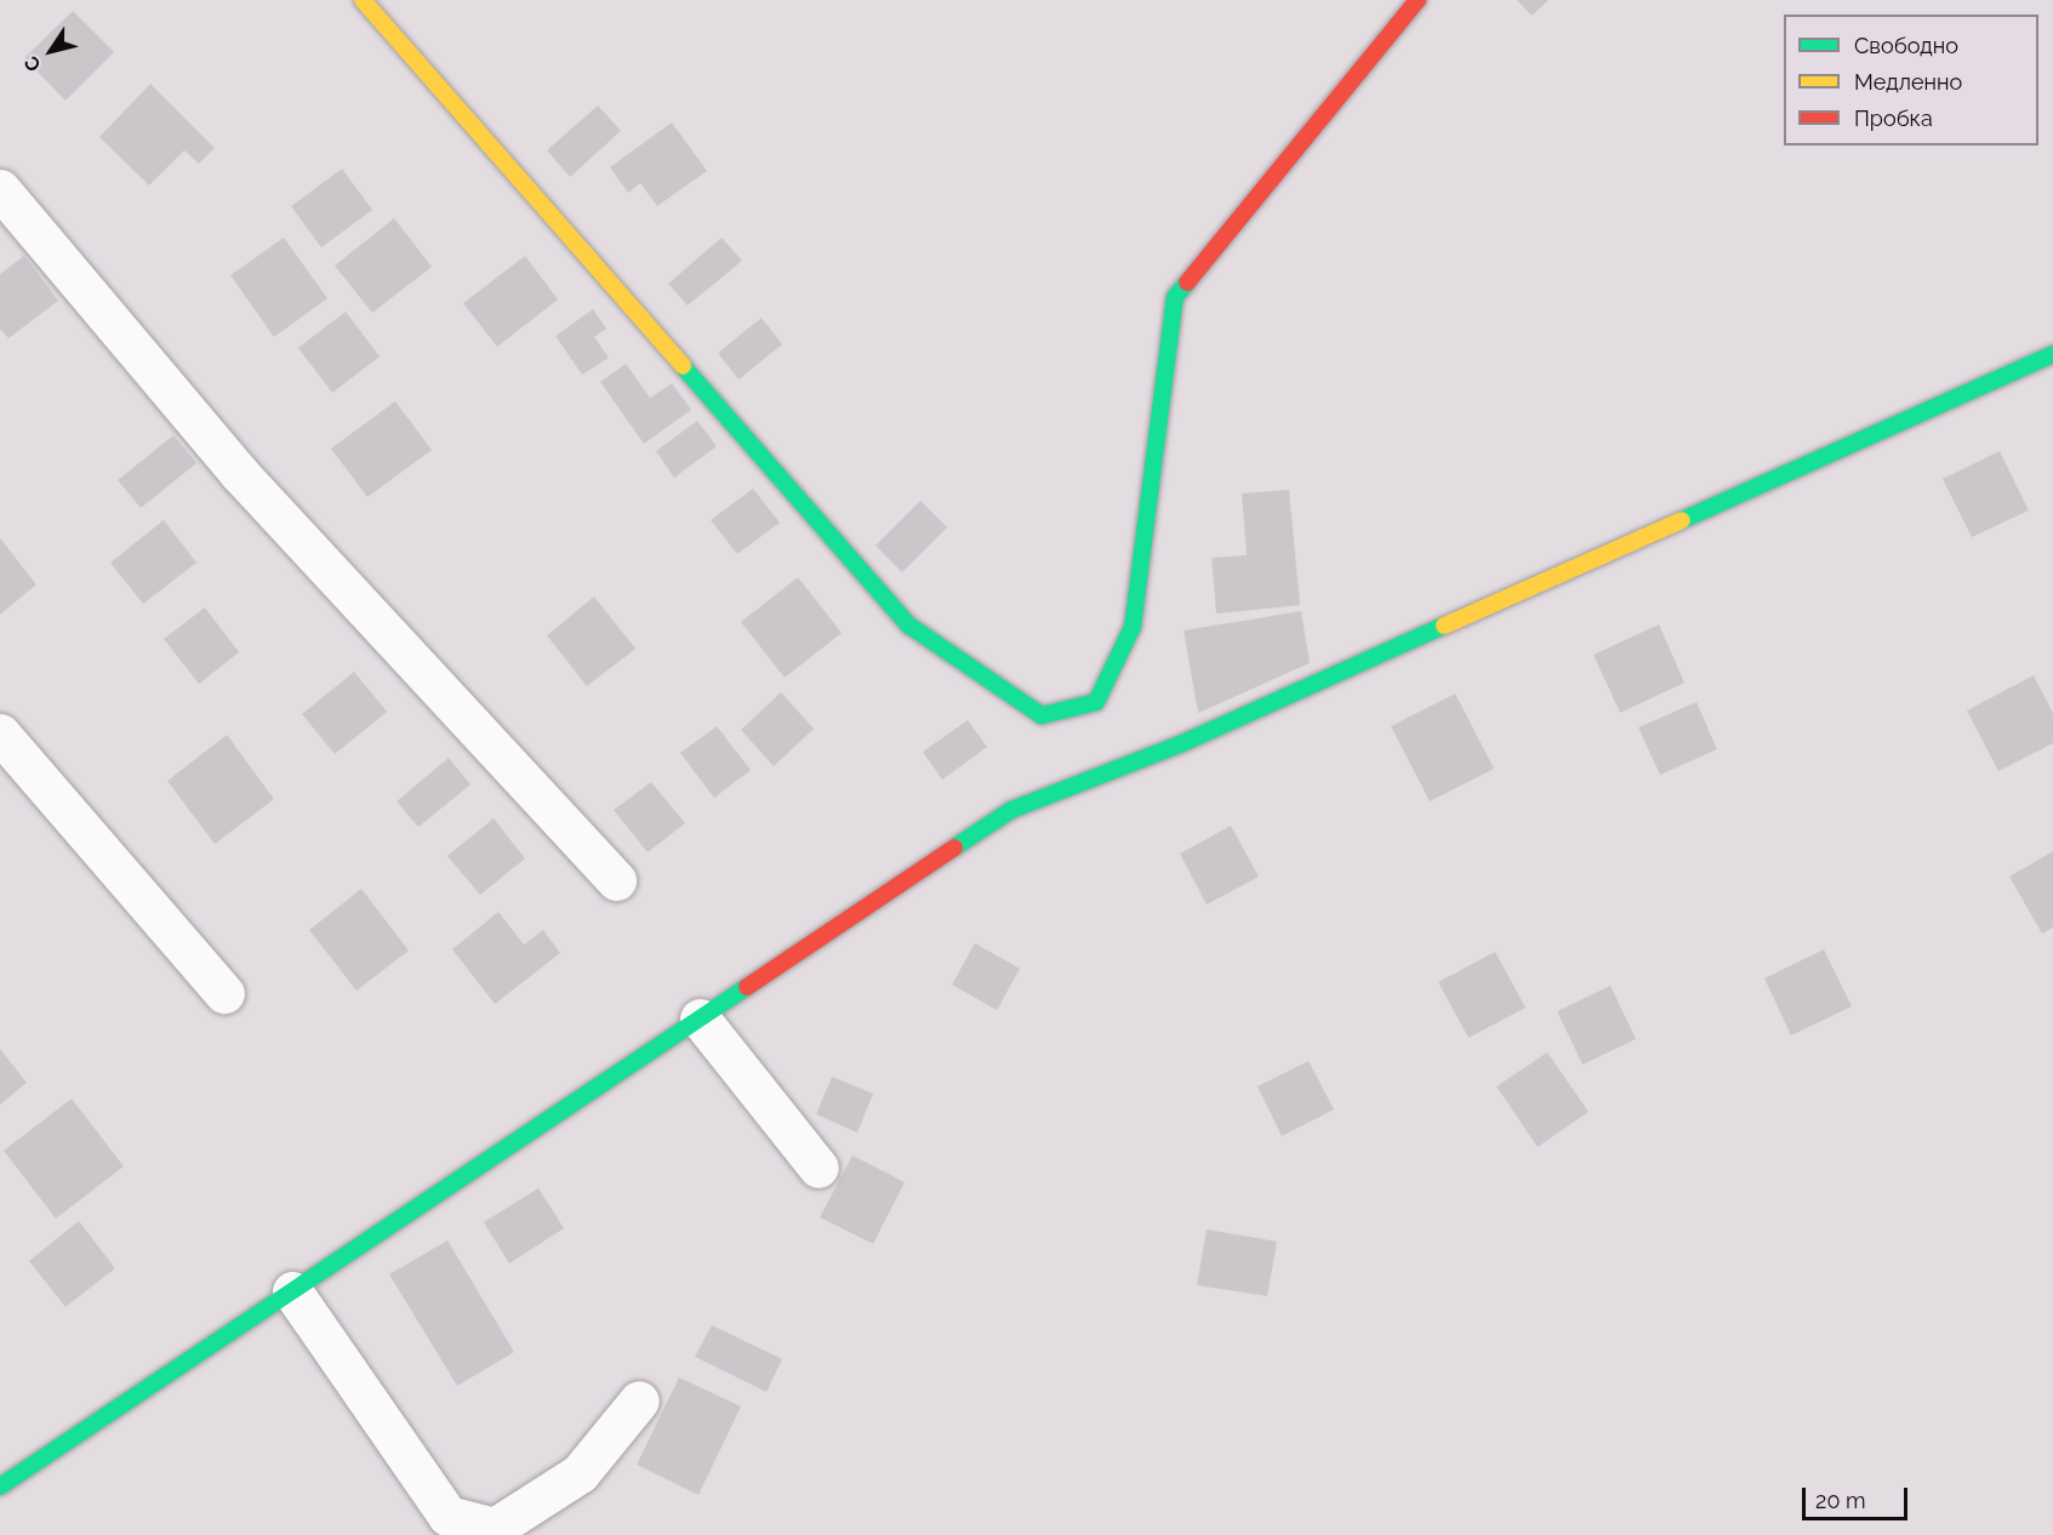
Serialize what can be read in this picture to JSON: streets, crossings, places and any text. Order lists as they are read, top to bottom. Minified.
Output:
{"legend":["Свободно","Медленно","Пробка"],"scale_bar":"20 m","north":"bottom left"}
